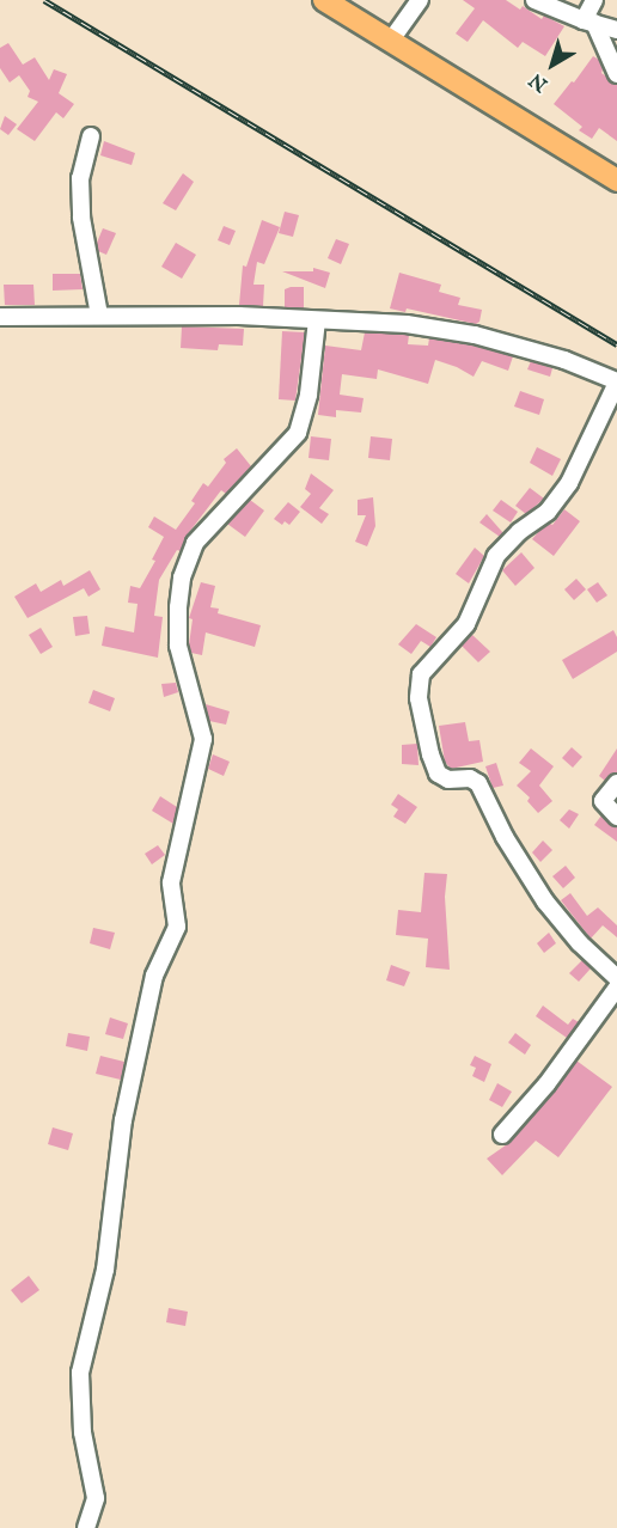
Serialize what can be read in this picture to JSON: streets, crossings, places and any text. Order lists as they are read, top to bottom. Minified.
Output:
{"north":"bottom left"}
